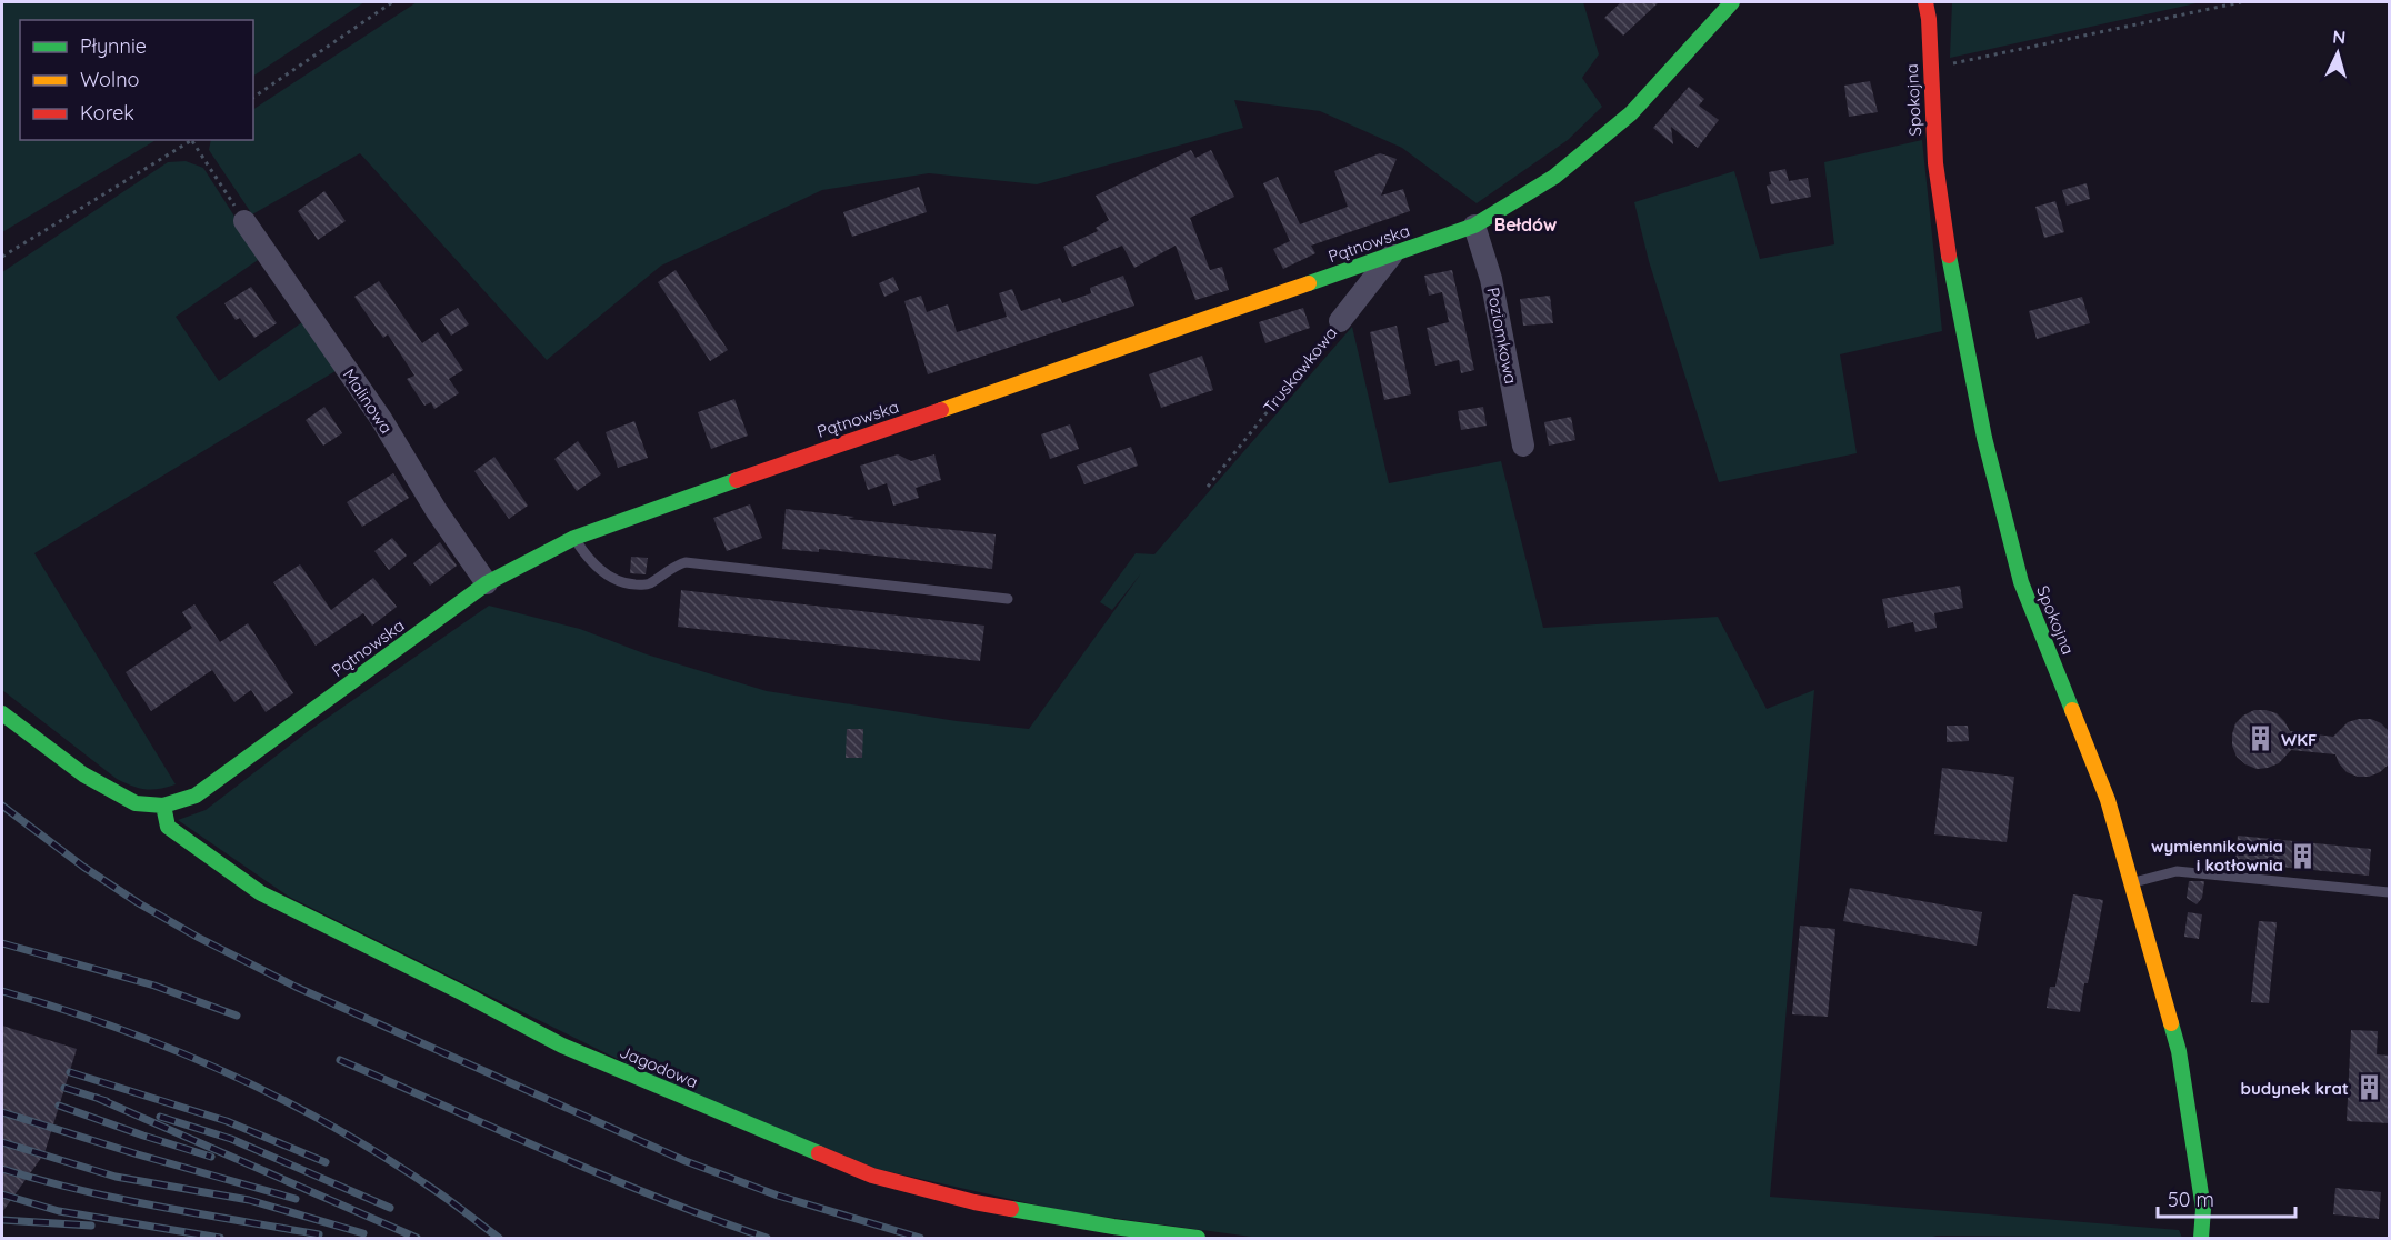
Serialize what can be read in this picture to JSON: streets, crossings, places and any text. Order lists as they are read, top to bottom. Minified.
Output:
{"streets":{"street":["Spokojna","Pątnowska","Poziomkowa","Truskawkowa","Malinowa","Jagodowa"]},"crossings":[["Pątnowska","Poziomkowa"],["Pątnowska","Truskawkowa"],["Pątnowska","Malinowa"],["Pątnowska","Jagodowa"]],"districts":["Bełdów"],"places":{"building":["WKF","wymiennikownia i kotłownia","budynek krat"]},"legend":["Płynnie","Wolno","Korek"],"scale_bar":"50 m","north":"top"}
